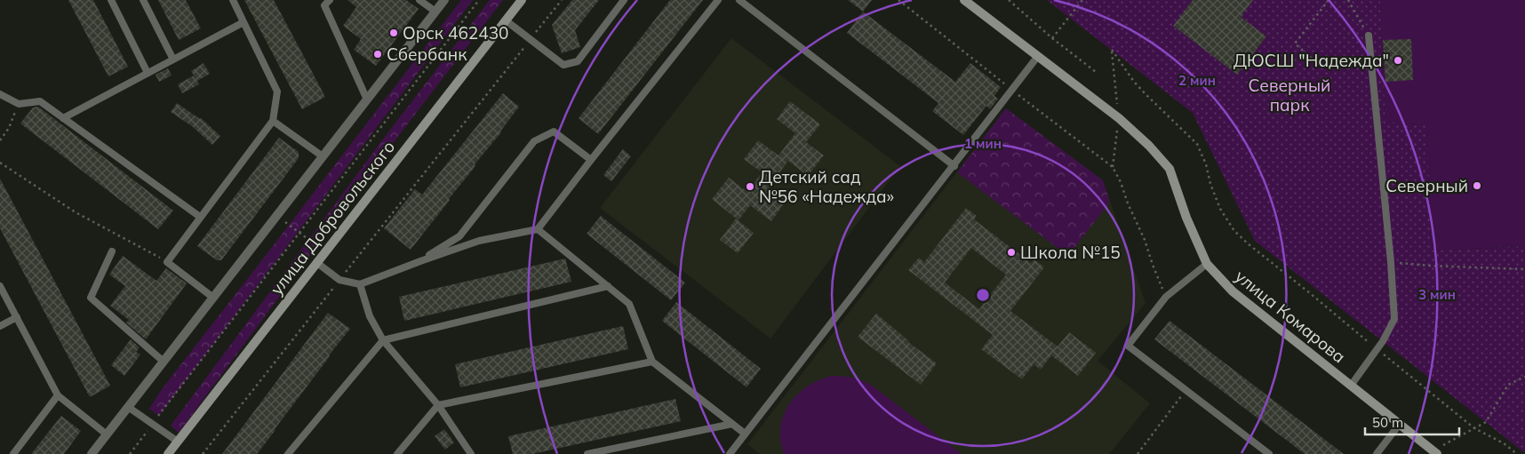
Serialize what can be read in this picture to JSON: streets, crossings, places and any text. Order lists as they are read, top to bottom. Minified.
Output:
{"streets":{"street":["улица Добровольского","улица Комарова"]},"parks":["Северный парк"],"places":["Орск 462430","Сбербанк","ДЮСШ \"Надежда\"","Северный","Детский сад №56 «Надежда»","Школа №15"],"scale_bar":"50 m","rings":["2 мин","1 мин","3 мин"]}
